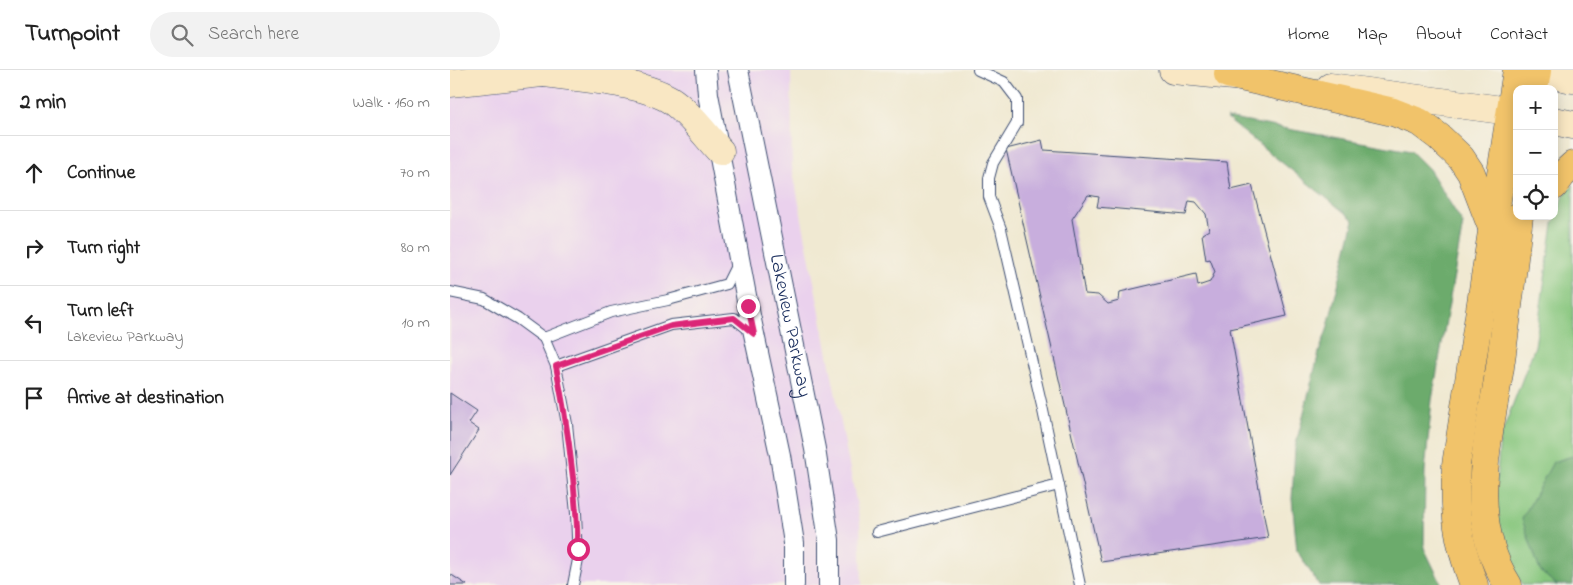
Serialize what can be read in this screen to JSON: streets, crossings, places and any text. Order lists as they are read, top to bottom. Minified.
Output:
{"streets":{"street":["Lakeview Parkway"]},"page":{"header":"Turnpoint","search":"Search here","nav":["Home","Map","About","Contact"],"heading":["2 min","Walk · 160 m"],"map_buttons":["+","−"],"list":[["Continue","70 m"],["Turn right","80 m"],["Turn left","Lakeview Parkway","10 m"],"Arrive at destination"]}}
